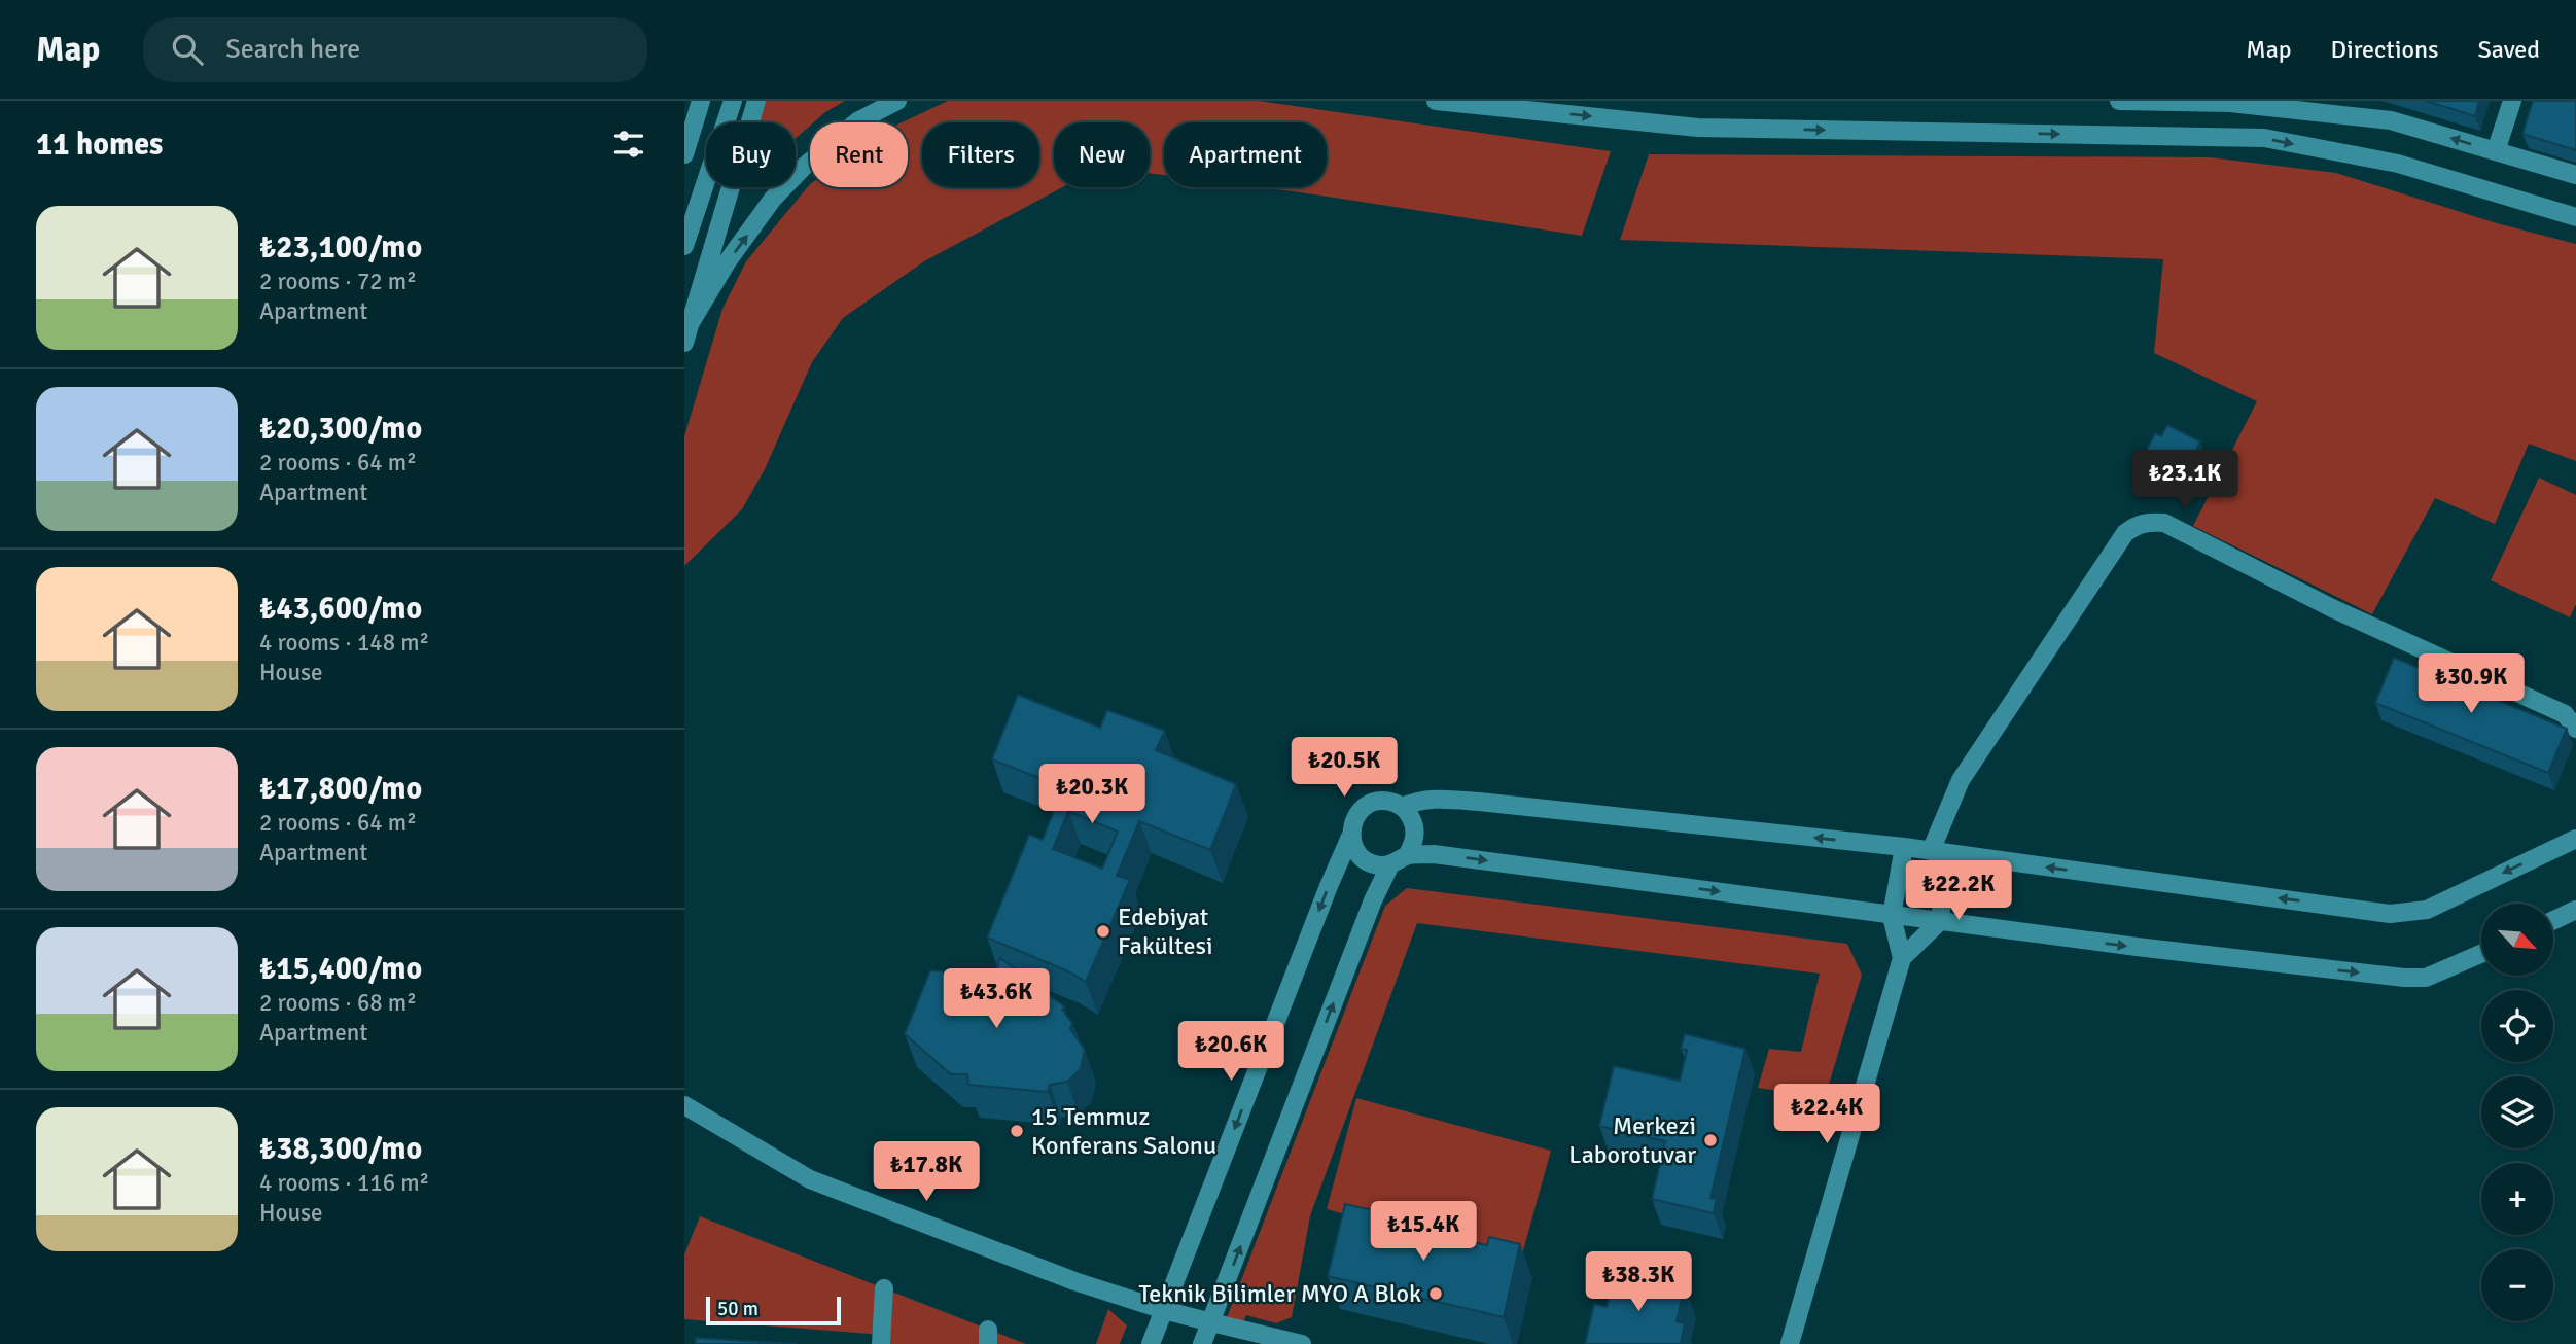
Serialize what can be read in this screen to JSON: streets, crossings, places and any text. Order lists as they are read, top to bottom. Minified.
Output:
{"places":["Edebiyat Fakültesi","15 Temmuz Konferans Salonu","Merkezi Laborotuvar","Teknik Bilimler MYO A Blok"],"scale_bar":"50 m","north":"bottom right","page":{"header":"Map","search":"Search here","nav":["Map","Directions","Saved"],"heading":"11 homes","chip":["Buy","Rent","Filters","New","Apartment"],"list":[{"name":"₺23,100/mo","note":"2 rooms · 72 m² · Apartment"},{"name":"₺20,300/mo","note":"2 rooms · 64 m² · Apartment"},{"name":"₺43,600/mo","note":"4 rooms · 148 m² · House"},{"name":"₺17,800/mo","note":"2 rooms · 64 m² · Apartment"},{"name":"₺15,400/mo","note":"2 rooms · 68 m² · Apartment"},{"name":"₺38,300/mo","note":"4 rooms · 116 m² · House"}],"price":["₺23.1K","₺30.9K","₺20.5K","₺20.3K","₺22.2K","₺43.6K","₺20.6K","₺22.4K","₺17.8K","₺15.4K","₺38.3K"],"map_buttons":["+","−"],"scale":"50 m"}}
